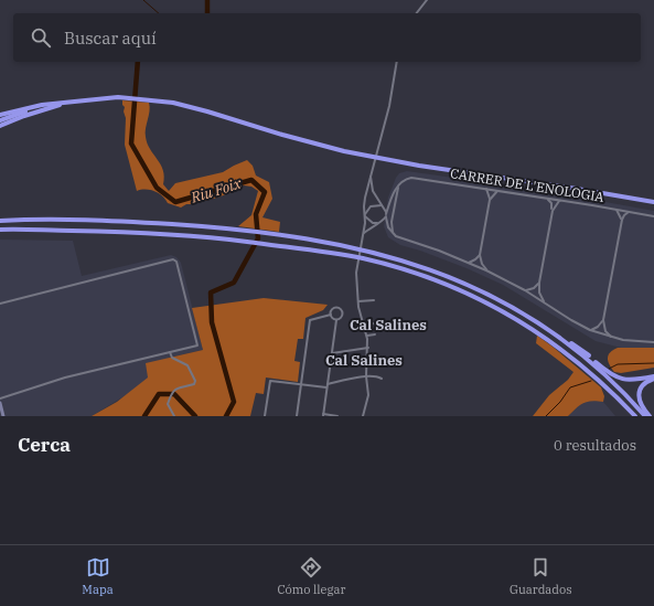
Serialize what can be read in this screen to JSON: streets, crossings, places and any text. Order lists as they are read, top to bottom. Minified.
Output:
{"streets":{"street":["CARRER DE L'ENOLOGIA"]},"districts":["Cal Salines","Cal Salines"],"water":["Riu Foix"],"page":{"search":"Buscar aquí","heading":["Cerca","0 resultados"],"nav":["Mapa","Cómo llegar","Guardados"]}}
